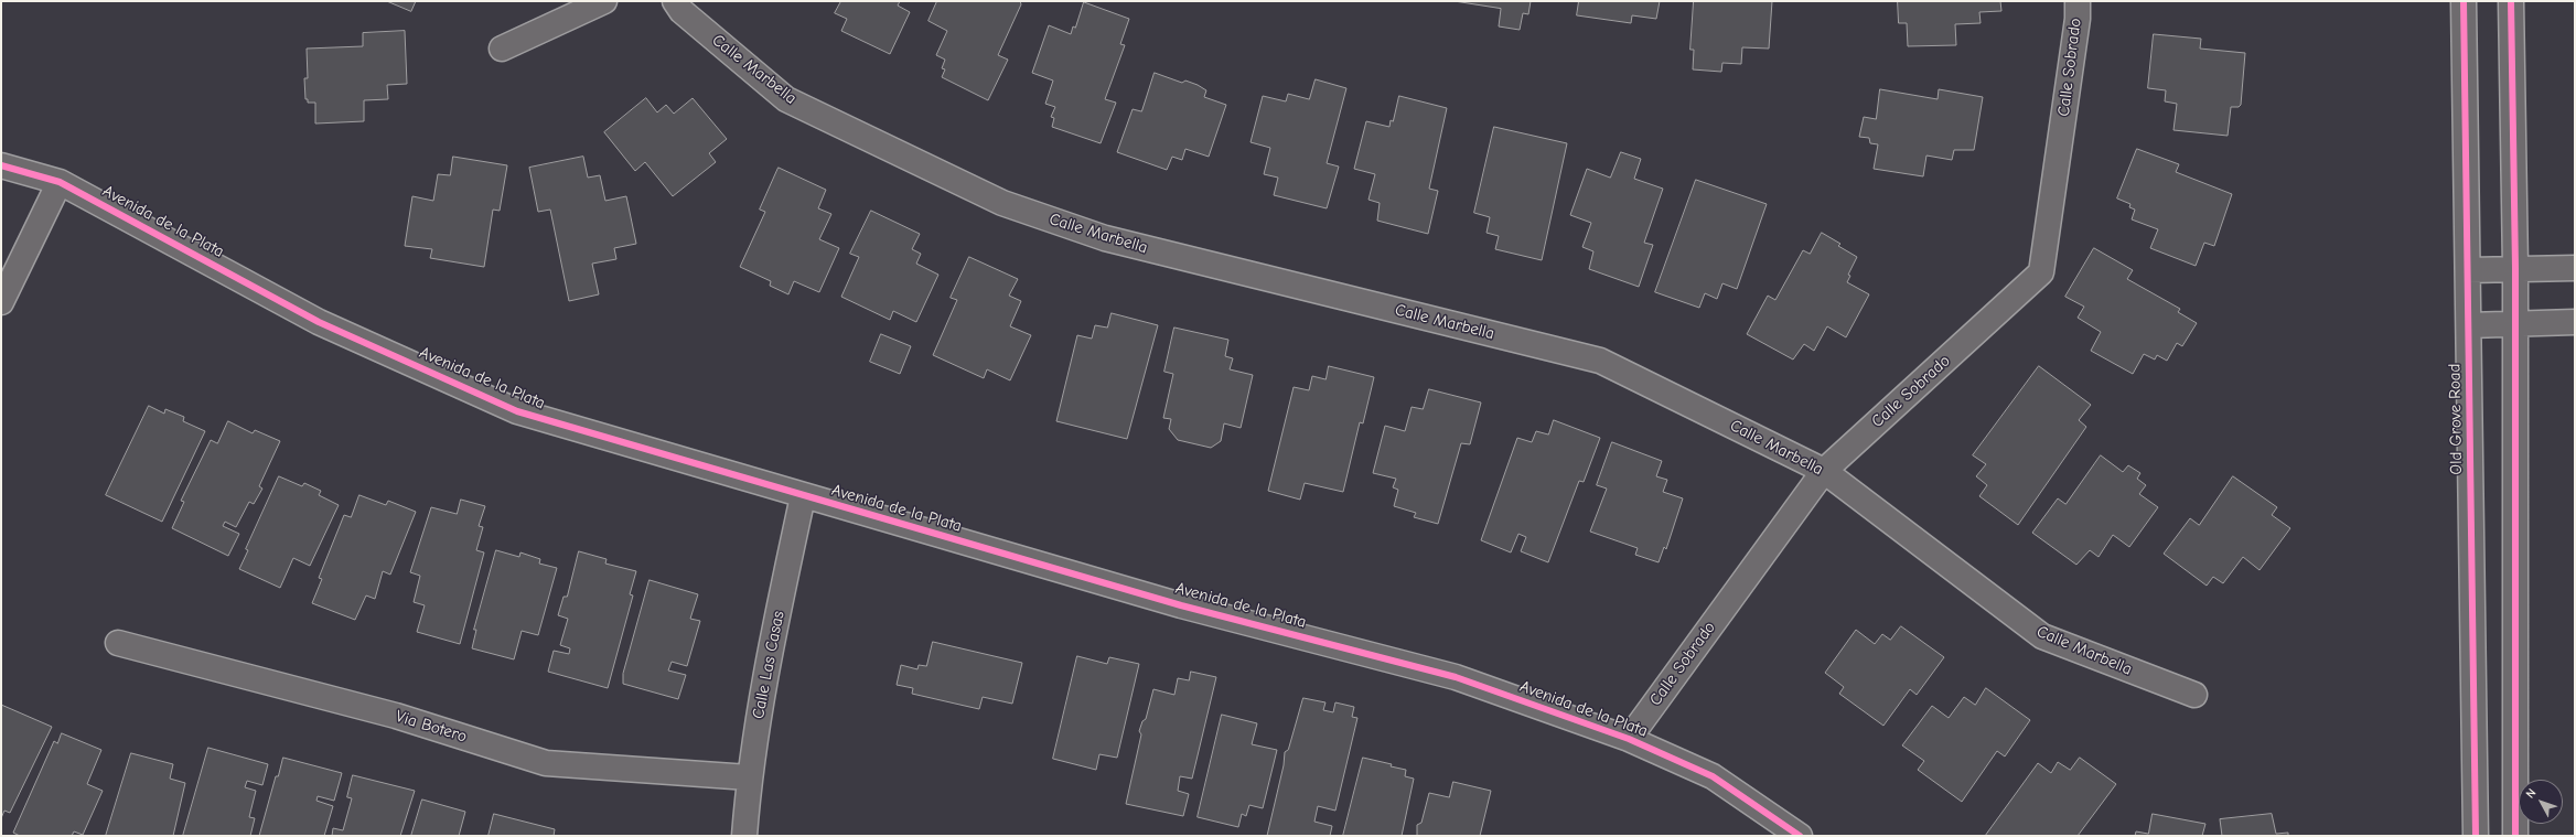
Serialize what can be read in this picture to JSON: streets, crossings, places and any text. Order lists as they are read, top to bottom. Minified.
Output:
{"streets":{"street":["Calle Sobrado","Calle Marbella","Avenida de la Plata","Old Grove Road","Calle Las Casas","Via Botero"]},"crossings":[["Calle Sobrado","Calle Marbella"],["Calle Sobrado","Avenida de la Plata"],["Avenida de la Plata","Calle Las Casas"],["Calle Las Casas","Via Botero"]],"north":"top left"}
